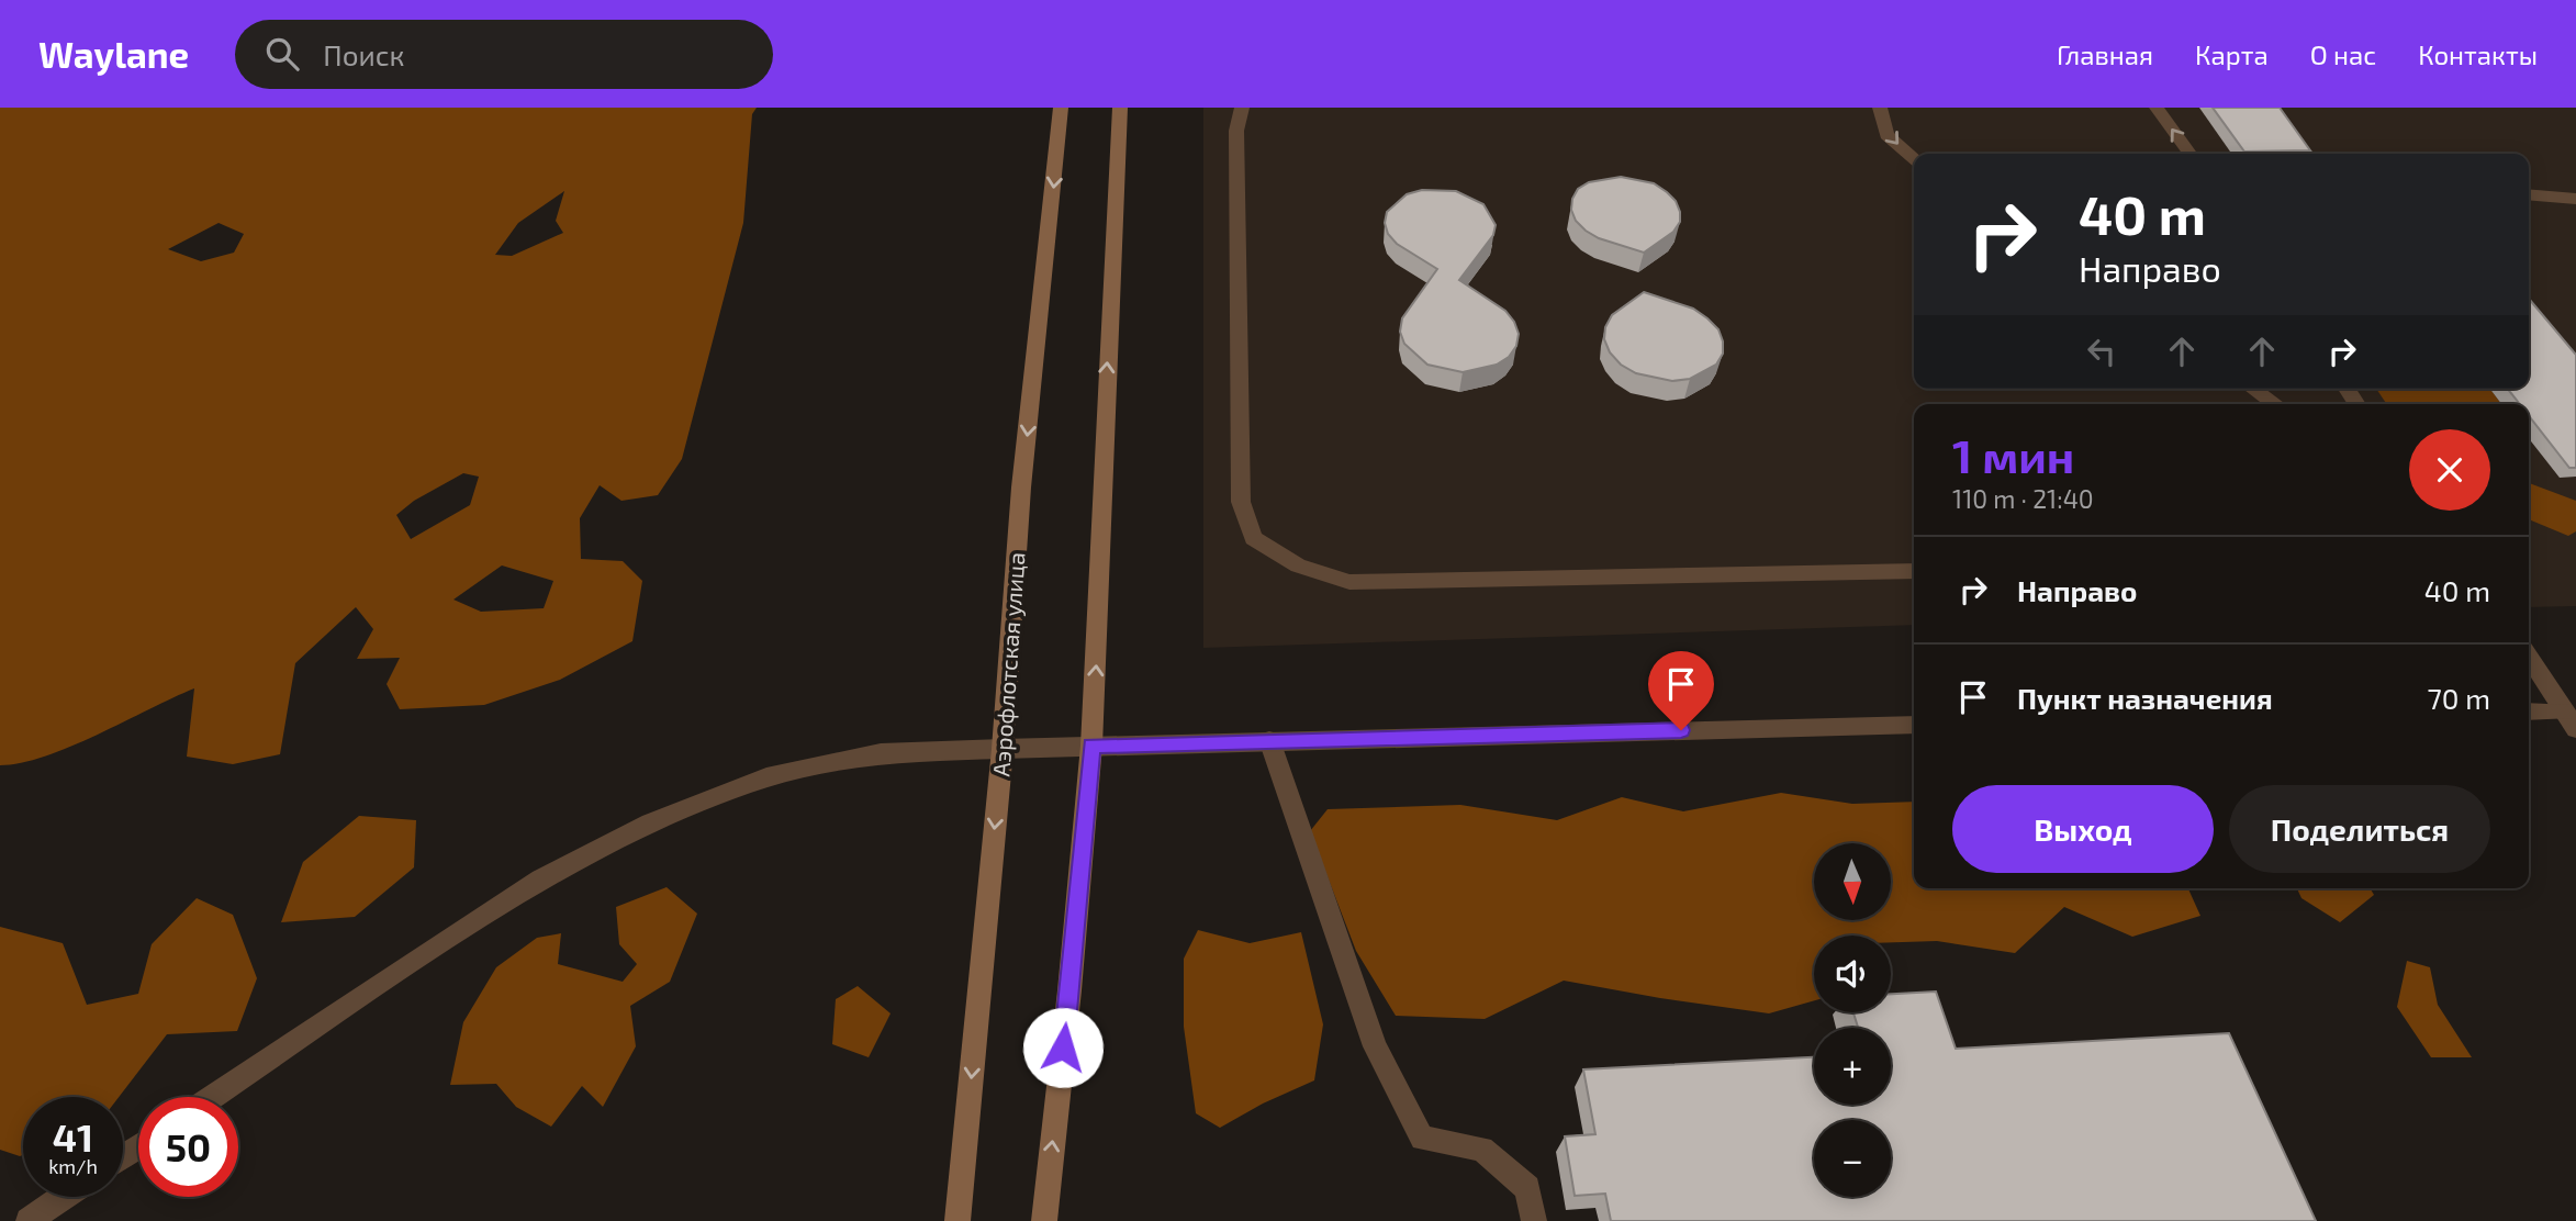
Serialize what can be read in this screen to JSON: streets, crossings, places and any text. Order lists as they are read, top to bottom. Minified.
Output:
{"streets":{"main road":["Аэрофлотская улица"]},"north":"bottom","page":{"header":"Waylane","search":"Поиск","nav":["Главная","Карта","О нас","Контакты"],"turn":["40 m","Направо"],"heading":["1 мин","110 m · 21:40"],"list":[{"name":"Направо","value":"40 m"},{"name":"Пункт назначения","value":"70 m"}],"buttons":["Выход","Поделиться"],"map_buttons":["+","−"],"speed":"41 km/h","limit":"50"}}
